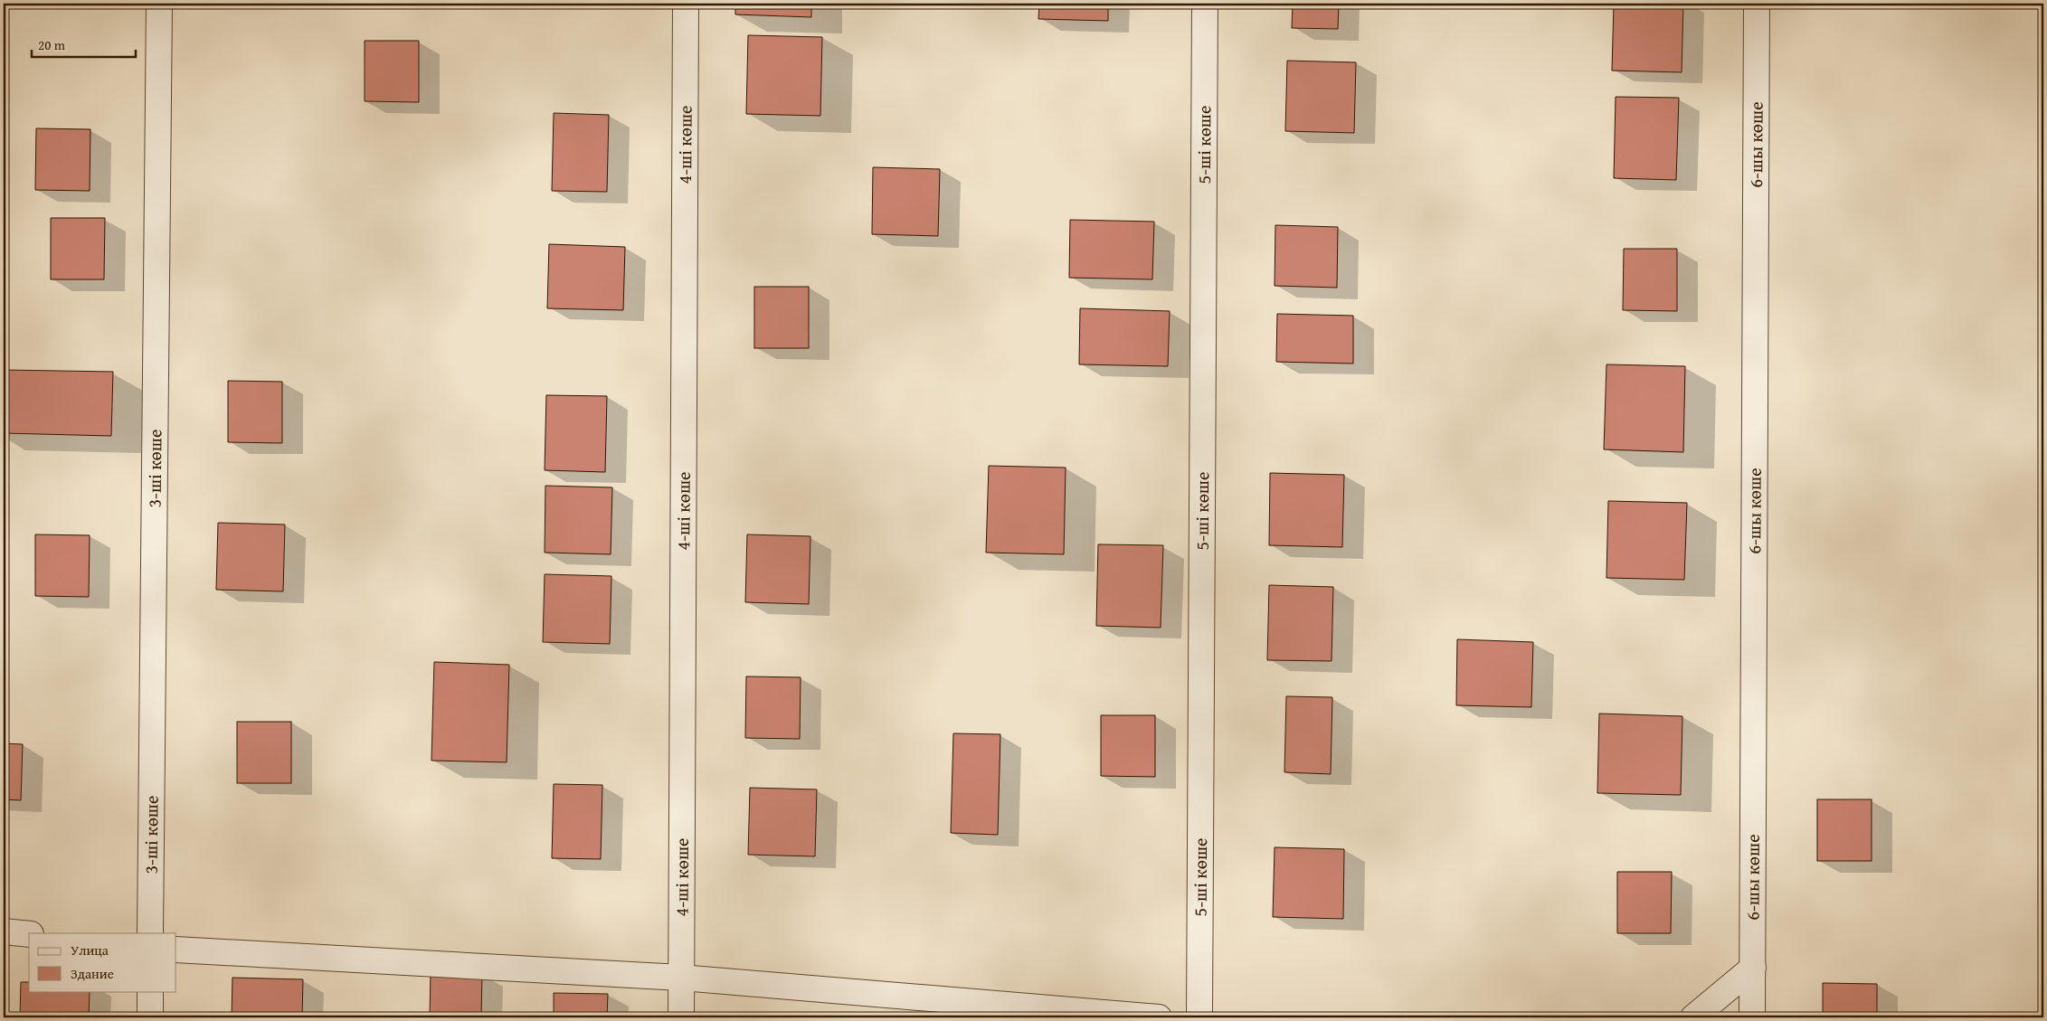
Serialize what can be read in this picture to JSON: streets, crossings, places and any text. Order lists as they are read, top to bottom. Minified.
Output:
{"streets":{"street":["4-ші көше","5-ші көше","6-шы көше","3-ші көше"]},"legend":["Улица","Здание"],"scale_bar":"20 m"}
